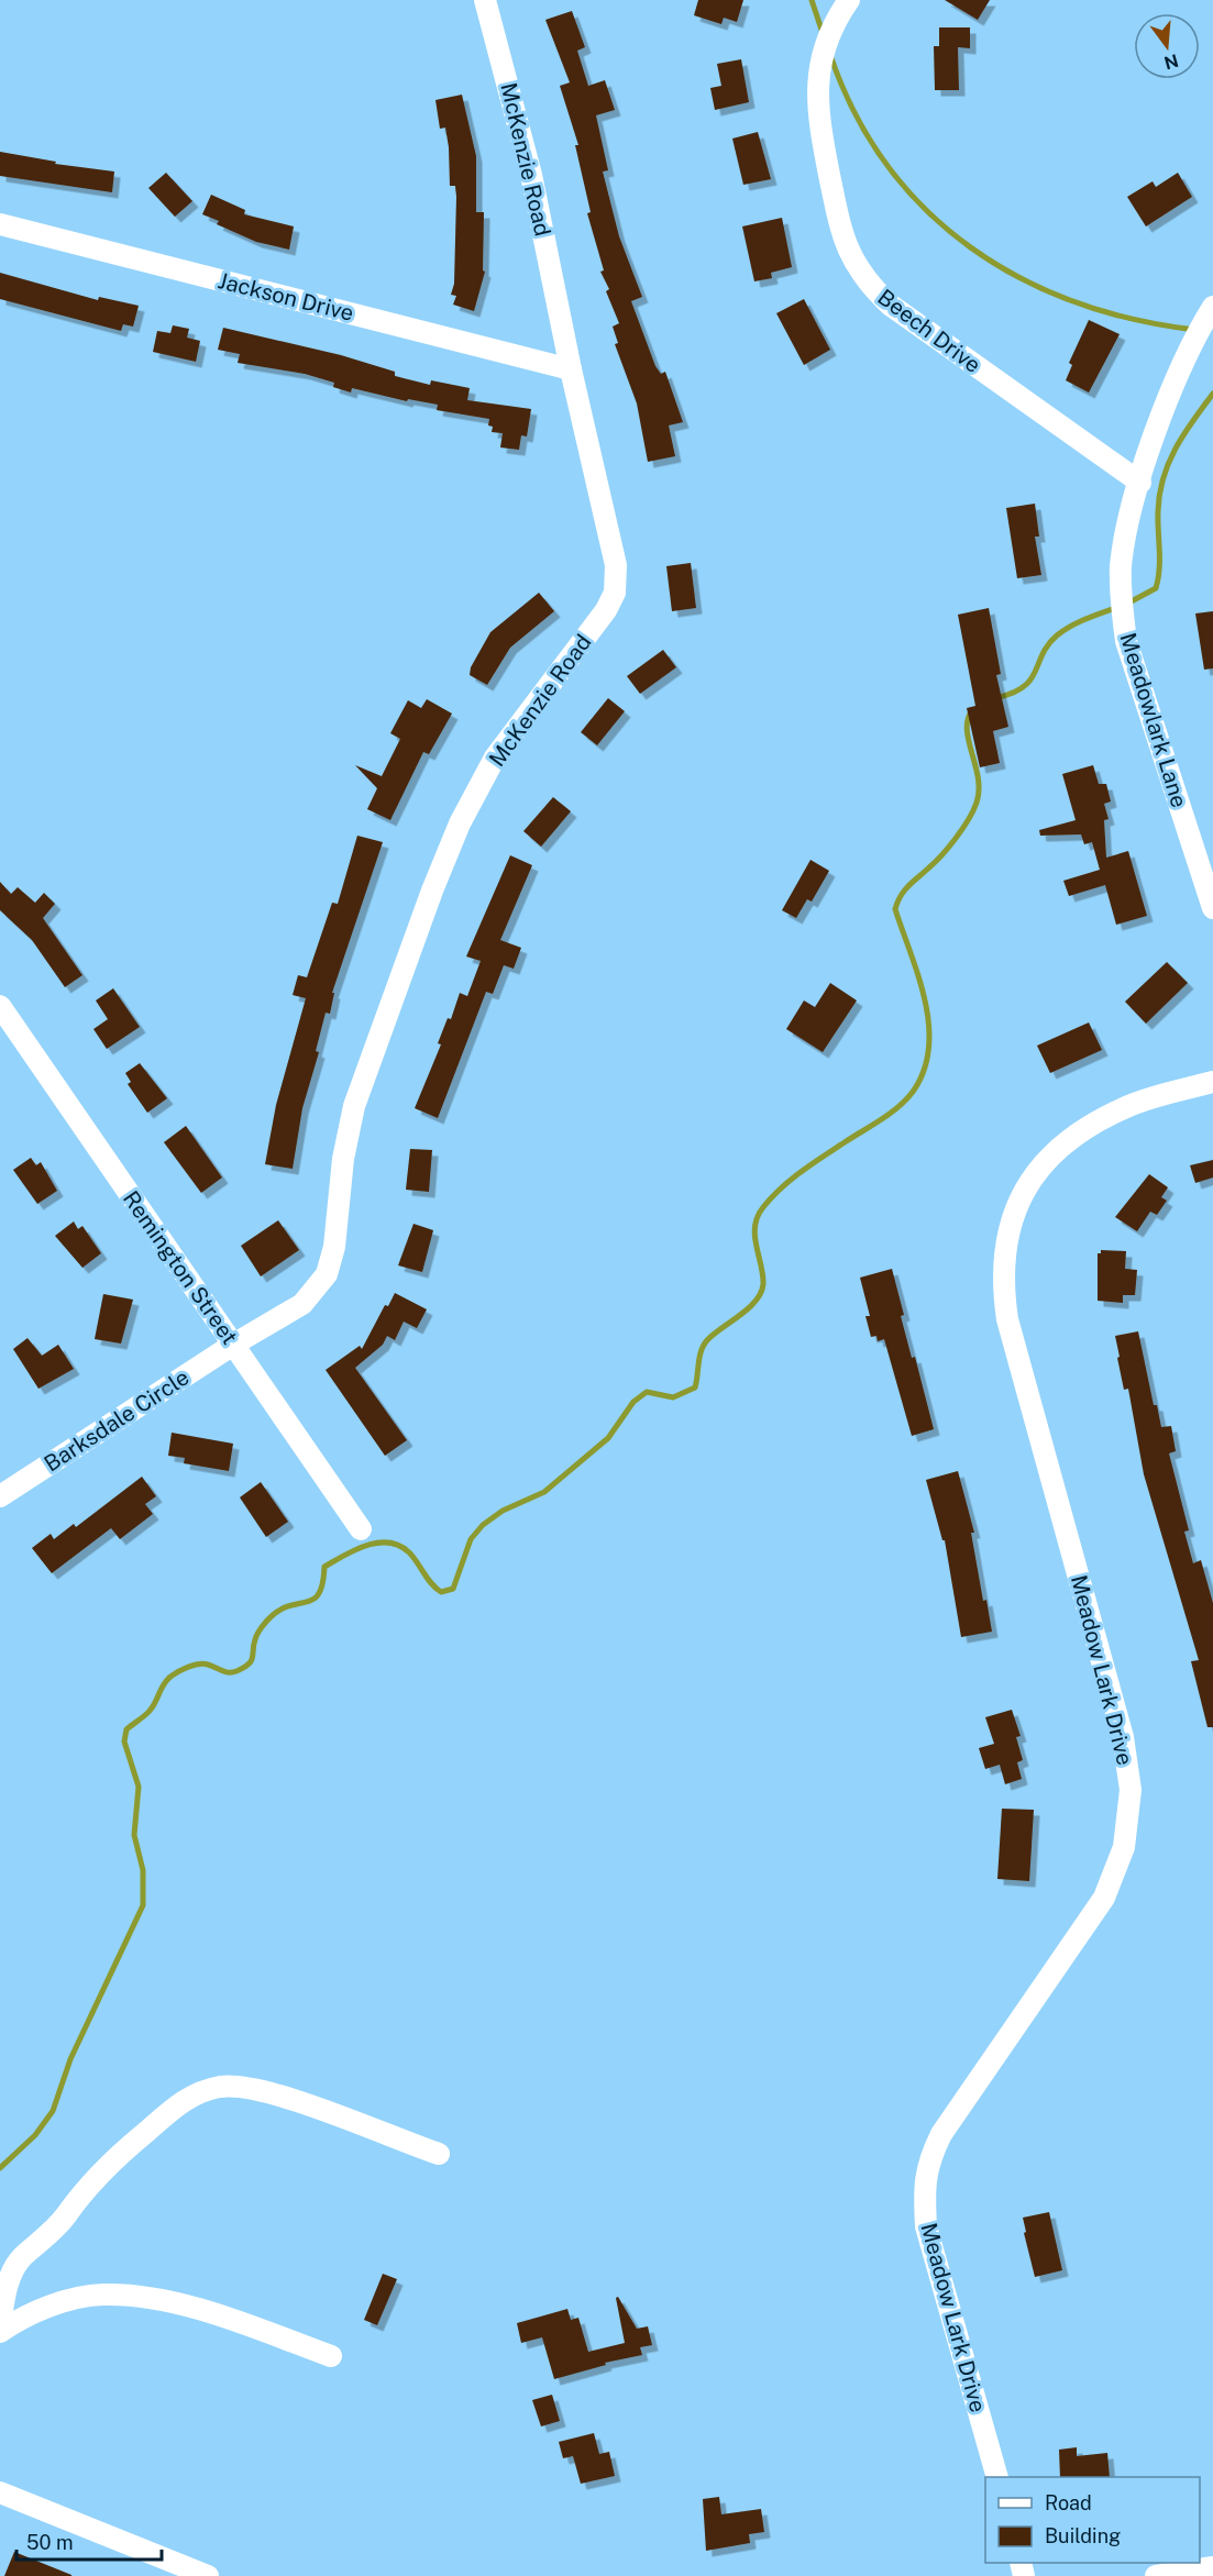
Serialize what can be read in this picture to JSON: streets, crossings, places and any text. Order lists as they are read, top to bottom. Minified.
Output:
{"streets":{"street":["McKenzie Road","Jackson Drive","Beech Drive","Meadowlark Lane","Remington Street","Barksdale Circle","Meadow Lark Drive"]},"crossings":[["McKenzie Road","Jackson Drive"],["McKenzie Road","Remington Street"],["McKenzie Road","Barksdale Circle"],["Beech Drive","Meadowlark Lane"],["Remington Street","Barksdale Circle"]],"legend":["Road","Building"],"scale_bar":"50 m","north":"bottom"}
